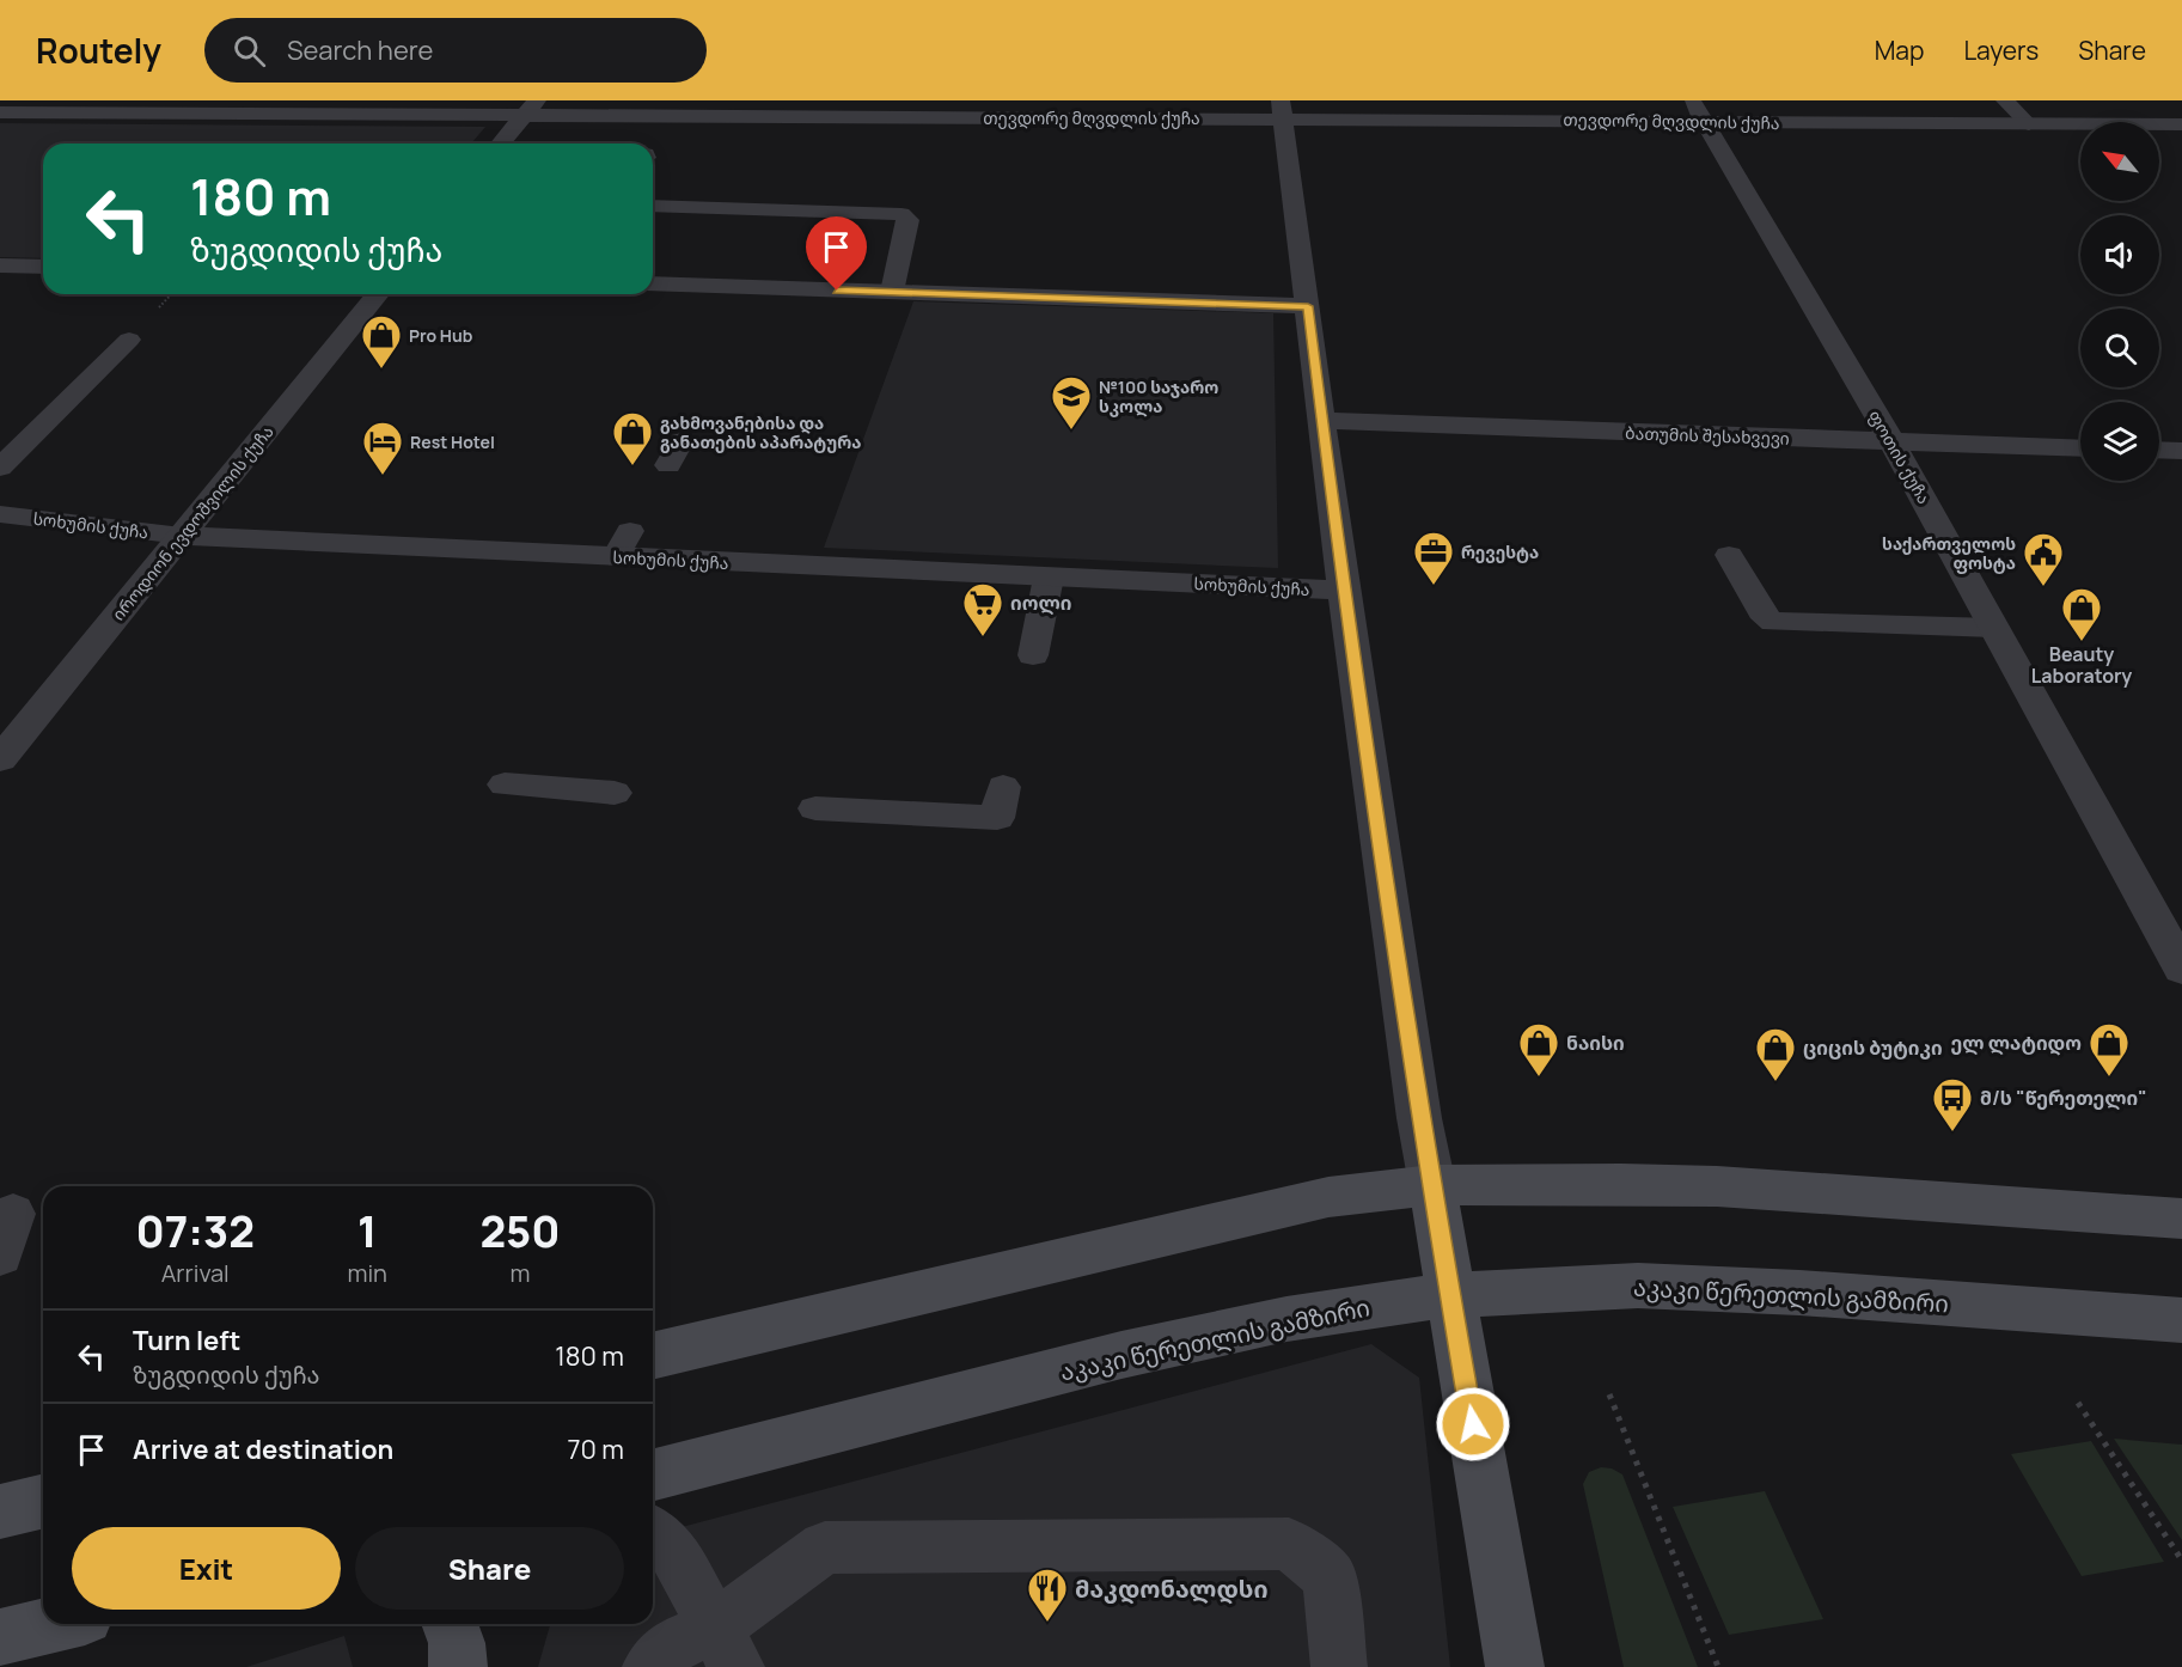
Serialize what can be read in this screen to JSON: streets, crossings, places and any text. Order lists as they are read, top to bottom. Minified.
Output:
{"streets":{"main road":["აკაკი წერეთლის გამზირი"],"street":["თევდორე მღვდლის ქუჩა","ბათუმის შესახვევი","ფოთის ქუჩა","იროდიონ ევდოშვილის ქუჩა","სოხუმის ქუჩა"]},"crossings":[["თევდორე მღვდლის ქუჩა","ფოთის ქუჩა"],["ბათუმის შესახვევი","ფოთის ქუჩა"],["იროდიონ ევდოშვილის ქუჩა","სოხუმის ქუჩა"]],"places":{"shop":["Pro Hub","გახმოვანებისა და განათების აპარატურა","Beauty Laboratory","ნაისი","ელ ლატიდო","ციცის ბუტიკი"],"school or university":["№100 საჯარო სკოლა"],"hotel":["Rest Hotel"],"office":["რევესტა"],"public building":["საქართველოს ფოსტა"],"supermarket":["იოლი"],"bus stop":["მ/ს \"წერეთელი\""],"restaurant":["მაკდონალდსი"]},"north":"top left","page":{"header":"Routely","search":"Search here","nav":["Map","Layers","Share"],"turn":["180 m","ზუგდიდის ქუჩა"],"eta":["07:32","Arrival","1","min","250","m"],"list":[{"name":"Turn left","note":"ზუგდიდის ქუჩა","value":"180 m"},{"name":"Arrive at destination","value":"70 m"}],"buttons":["Exit","Share"]}}
